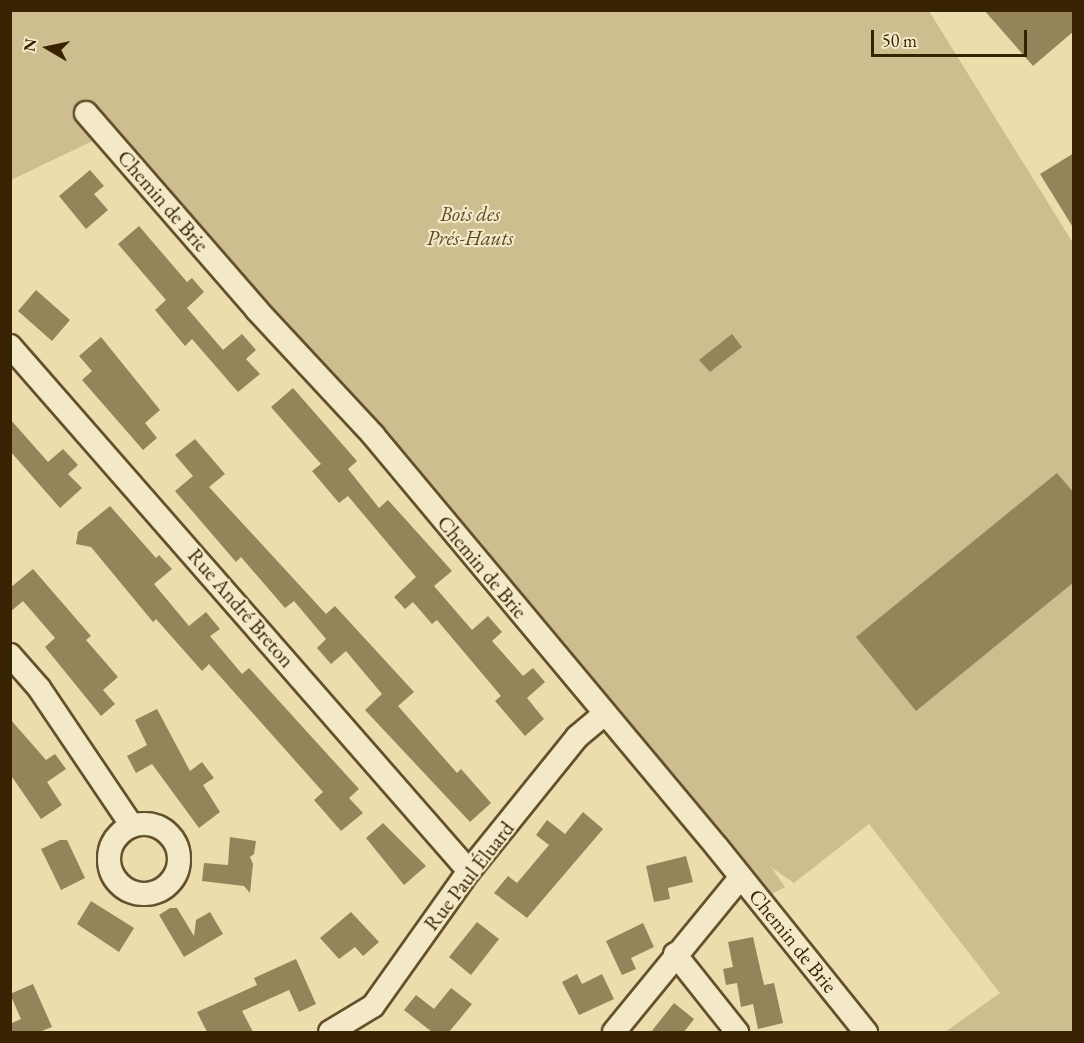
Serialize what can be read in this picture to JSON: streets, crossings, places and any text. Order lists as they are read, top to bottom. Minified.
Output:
{"streets":{"street":["Chemin de Brie","Rue André Breton","Rue Paul Éluard"]},"crossings":[["Chemin de Brie","Rue Paul Éluard"],["Rue André Breton","Rue Paul Éluard"]],"parks":["Bois des Prés-Hauts"],"scale_bar":"50 m","north":"left"}
